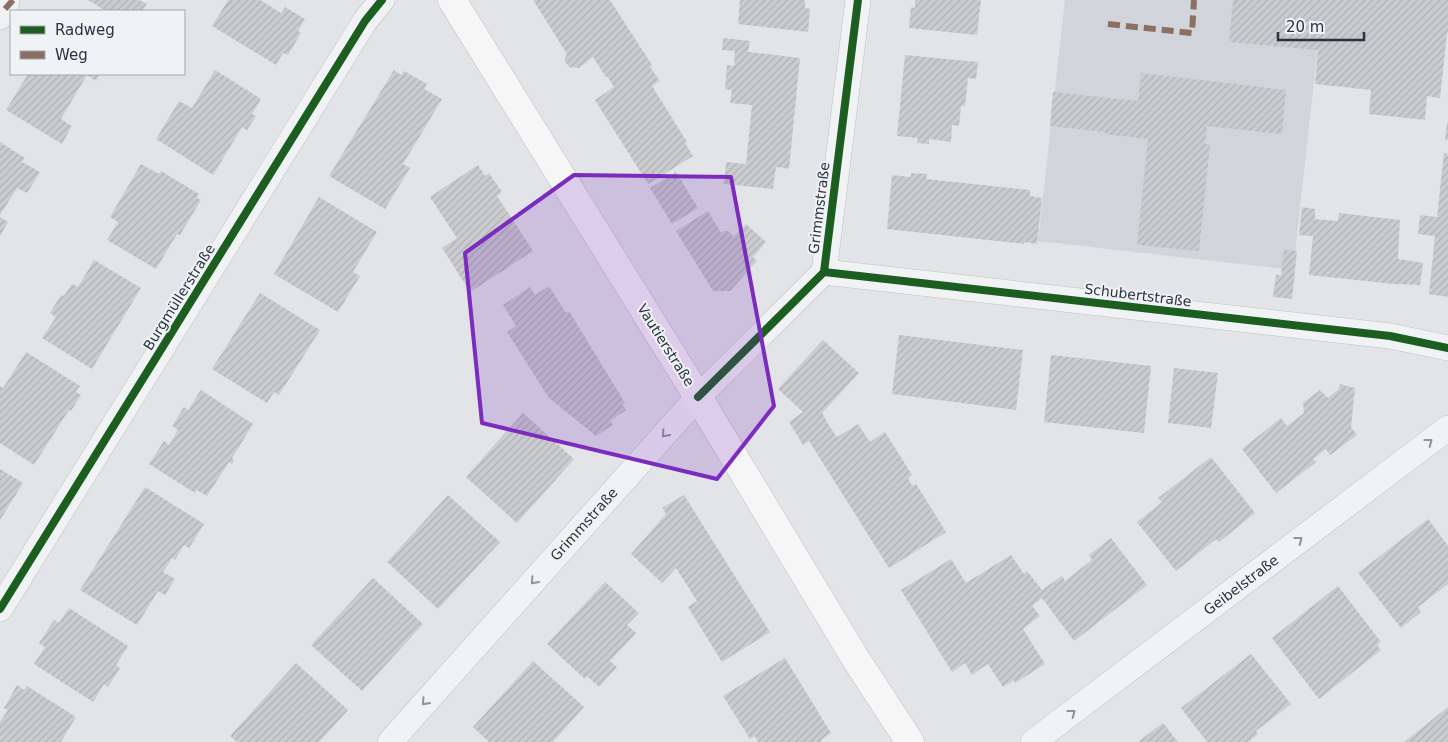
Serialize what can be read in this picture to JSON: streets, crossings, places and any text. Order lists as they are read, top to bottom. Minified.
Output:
{"streets":{"main road":["Vautierstraße"],"street":["Grimmstraße","Schubertstraße","Burgmüllerstraße","Geibelstraße"]},"crossings":[["Grimmstraße","Schubertstraße"],["Grimmstraße","Vautierstraße"]],"one_way":["Grimmstraße","Geibelstraße"],"legend":["Radweg","Weg"],"scale_bar":"20 m"}
